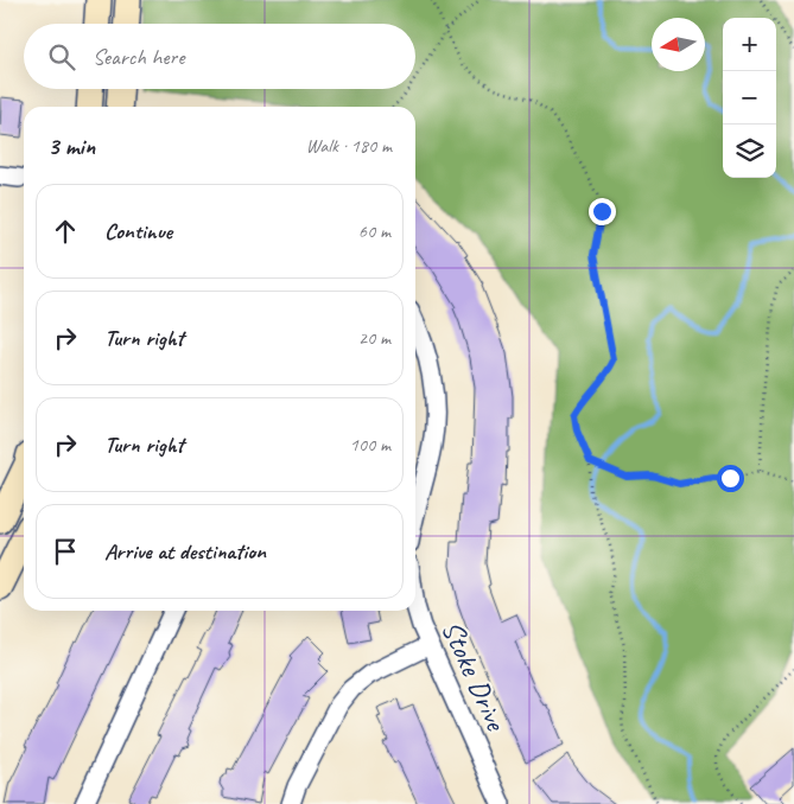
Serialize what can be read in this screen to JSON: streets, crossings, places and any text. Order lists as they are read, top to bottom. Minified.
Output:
{"streets":{"street":["Stoke Drive"]},"north":"left","page":{"map_buttons":["+","−"],"search":"Search here","heading":["3 min","Walk · 180 m"],"list":[["Continue","60 m"],["Turn right","20 m"],["Turn right","100 m"],"Arrive at destination"]}}
